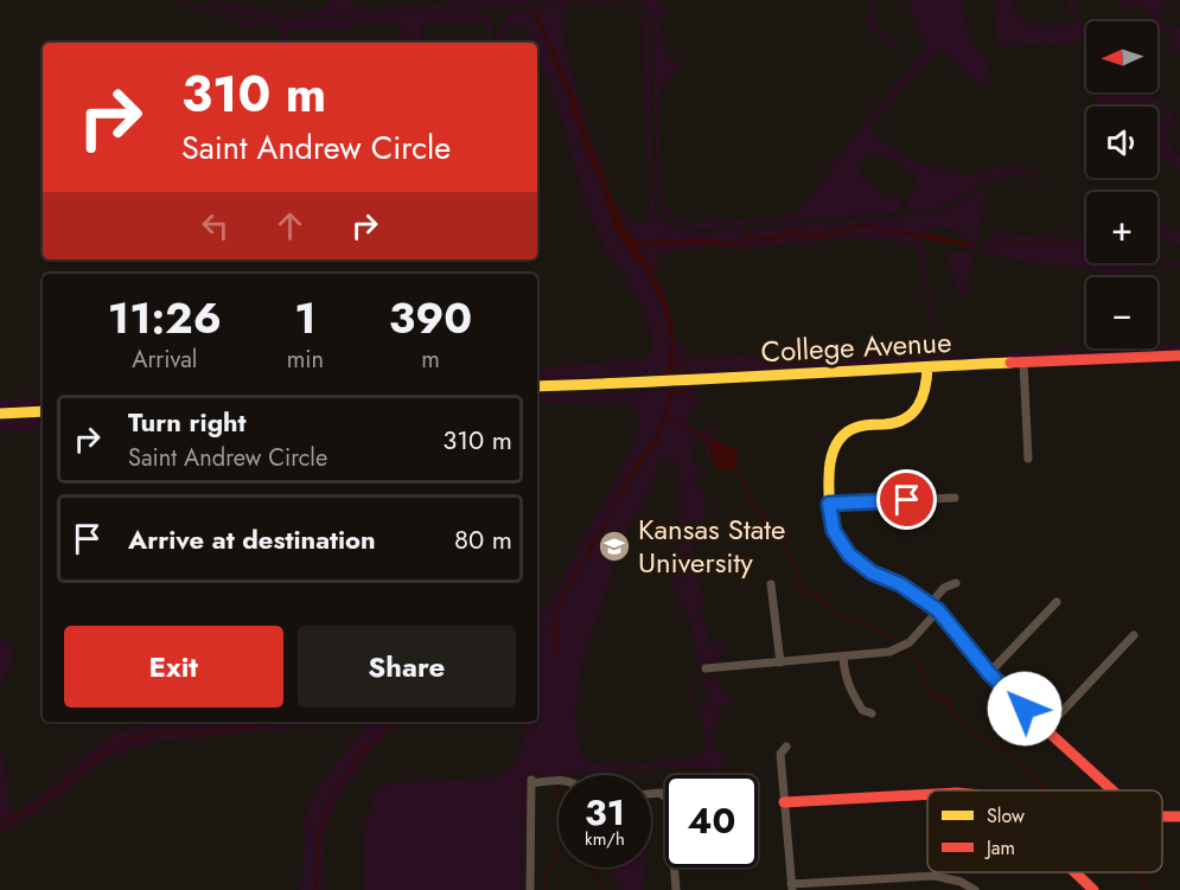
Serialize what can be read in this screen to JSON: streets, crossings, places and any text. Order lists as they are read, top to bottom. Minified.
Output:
{"streets":{"street":["College Avenue"]},"places":{"school or university":["Kansas State University"]},"legend":["Slow","Jam"],"north":"left","page":{"map_buttons":["+","−"],"turn":["310 m","Saint Andrew Circle"],"eta":["11:26","Arrival","1","min","390","m"],"list":[{"name":"Turn right","note":"Saint Andrew Circle","value":"310 m"},{"name":"Arrive at destination","value":"80 m"}],"buttons":["Exit","Share"],"speed":"31 km/h","limit":"40"}}
